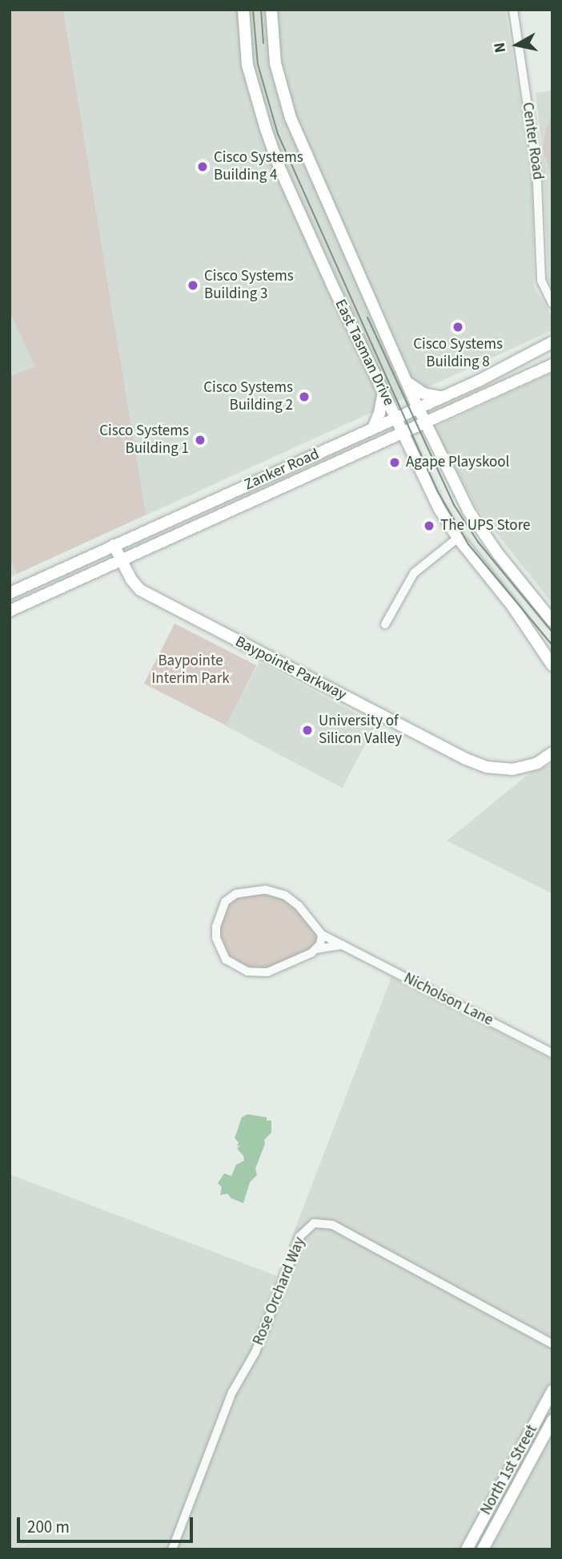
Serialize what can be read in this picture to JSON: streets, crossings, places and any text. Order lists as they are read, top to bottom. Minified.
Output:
{"streets":{"main road":["East Tasman Drive","Zanker Road","Baypointe Parkway","North 1st Street"],"street":["Center Road","Nicholson Lane","Rose Orchard Way"]},"crossings":[["East Tasman Drive","Zanker Road"],["Zanker Road","Baypointe Parkway"]],"parks":["Baypointe Interim Park"],"places":["Cisco Systems Building 4","Cisco Systems Building 3","Cisco Systems Building 8","Cisco Systems Building 2","Cisco Systems Building 1","Agape Playskool","The UPS Store","University of Silicon Valley"],"scale_bar":"200 m","north":"left"}
